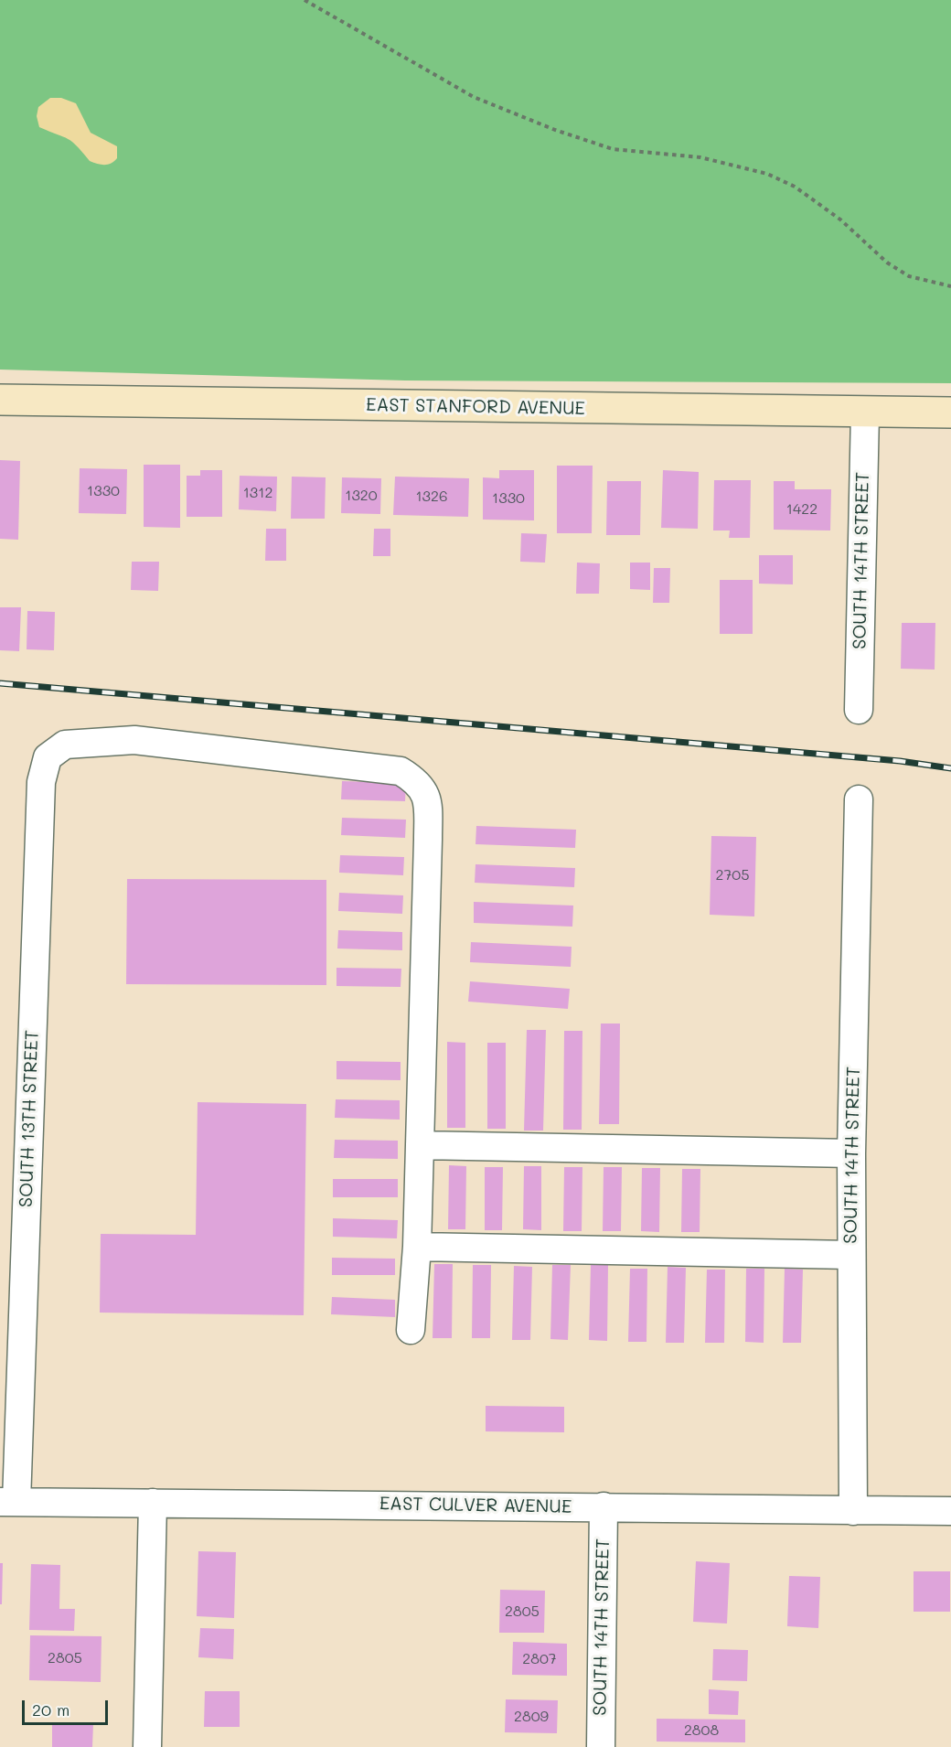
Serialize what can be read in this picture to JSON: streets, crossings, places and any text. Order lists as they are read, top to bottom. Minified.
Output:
{"streets":{"main road":["EAST STANFORD AVENUE"],"street":["SOUTH 14TH STREET","SOUTH 13TH STREET","EAST CULVER AVENUE"]},"crossings":[["EAST STANFORD AVENUE","SOUTH 14TH STREET"],["SOUTH 14TH STREET","EAST CULVER AVENUE"],["SOUTH 13TH STREET","EAST CULVER AVENUE"]],"house_numbers":["1330","1312","1320","1326","1330","1422","2705","2805","2805","2807","2809","2808"],"scale_bar":"20 m"}
